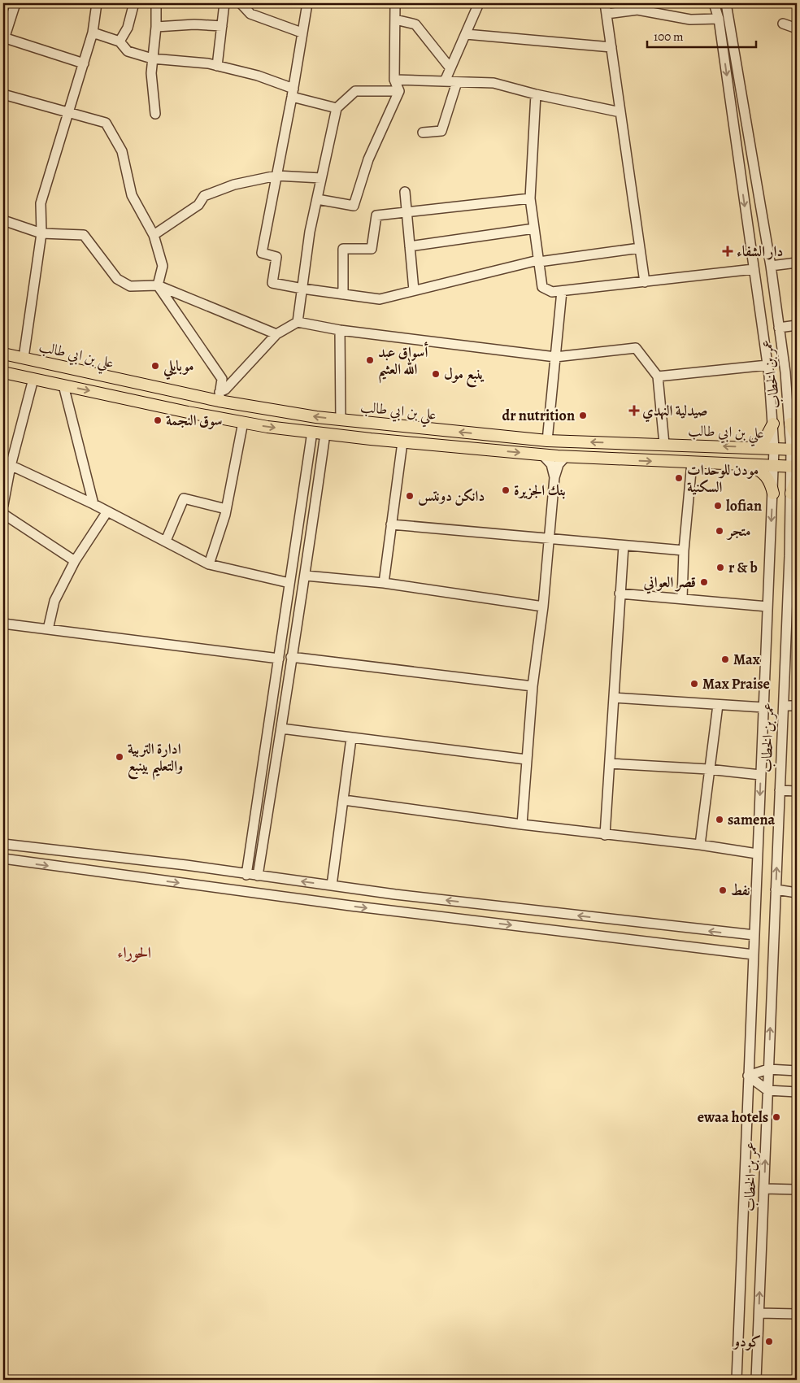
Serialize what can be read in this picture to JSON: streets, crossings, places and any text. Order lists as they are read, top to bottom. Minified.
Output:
{"streets":{"main road":["علي بن ابي طالب"],"street":["عمر بن الخطاب"]},"crossings":[["علي بن ابي طالب","عمر بن الخطاب"]],"districts":["الحوراء"],"places":{"health":["دار الشفاء","صيدلية النهدي"],"other":["أسواق عبد الله العثيم","موبايلي","ينبع مول","dr nutrition","سوق النجمة","مودن للوحدات السكنية","بنك الجزيرة","دانكن دونتس","lofian","متجر","r & b","قصر العواني","Max","Max Praise","ادارة التربية والتعليم بينبع","samena","نفط","ewaa hotels","كودو"]},"scale_bar":"100 m"}
